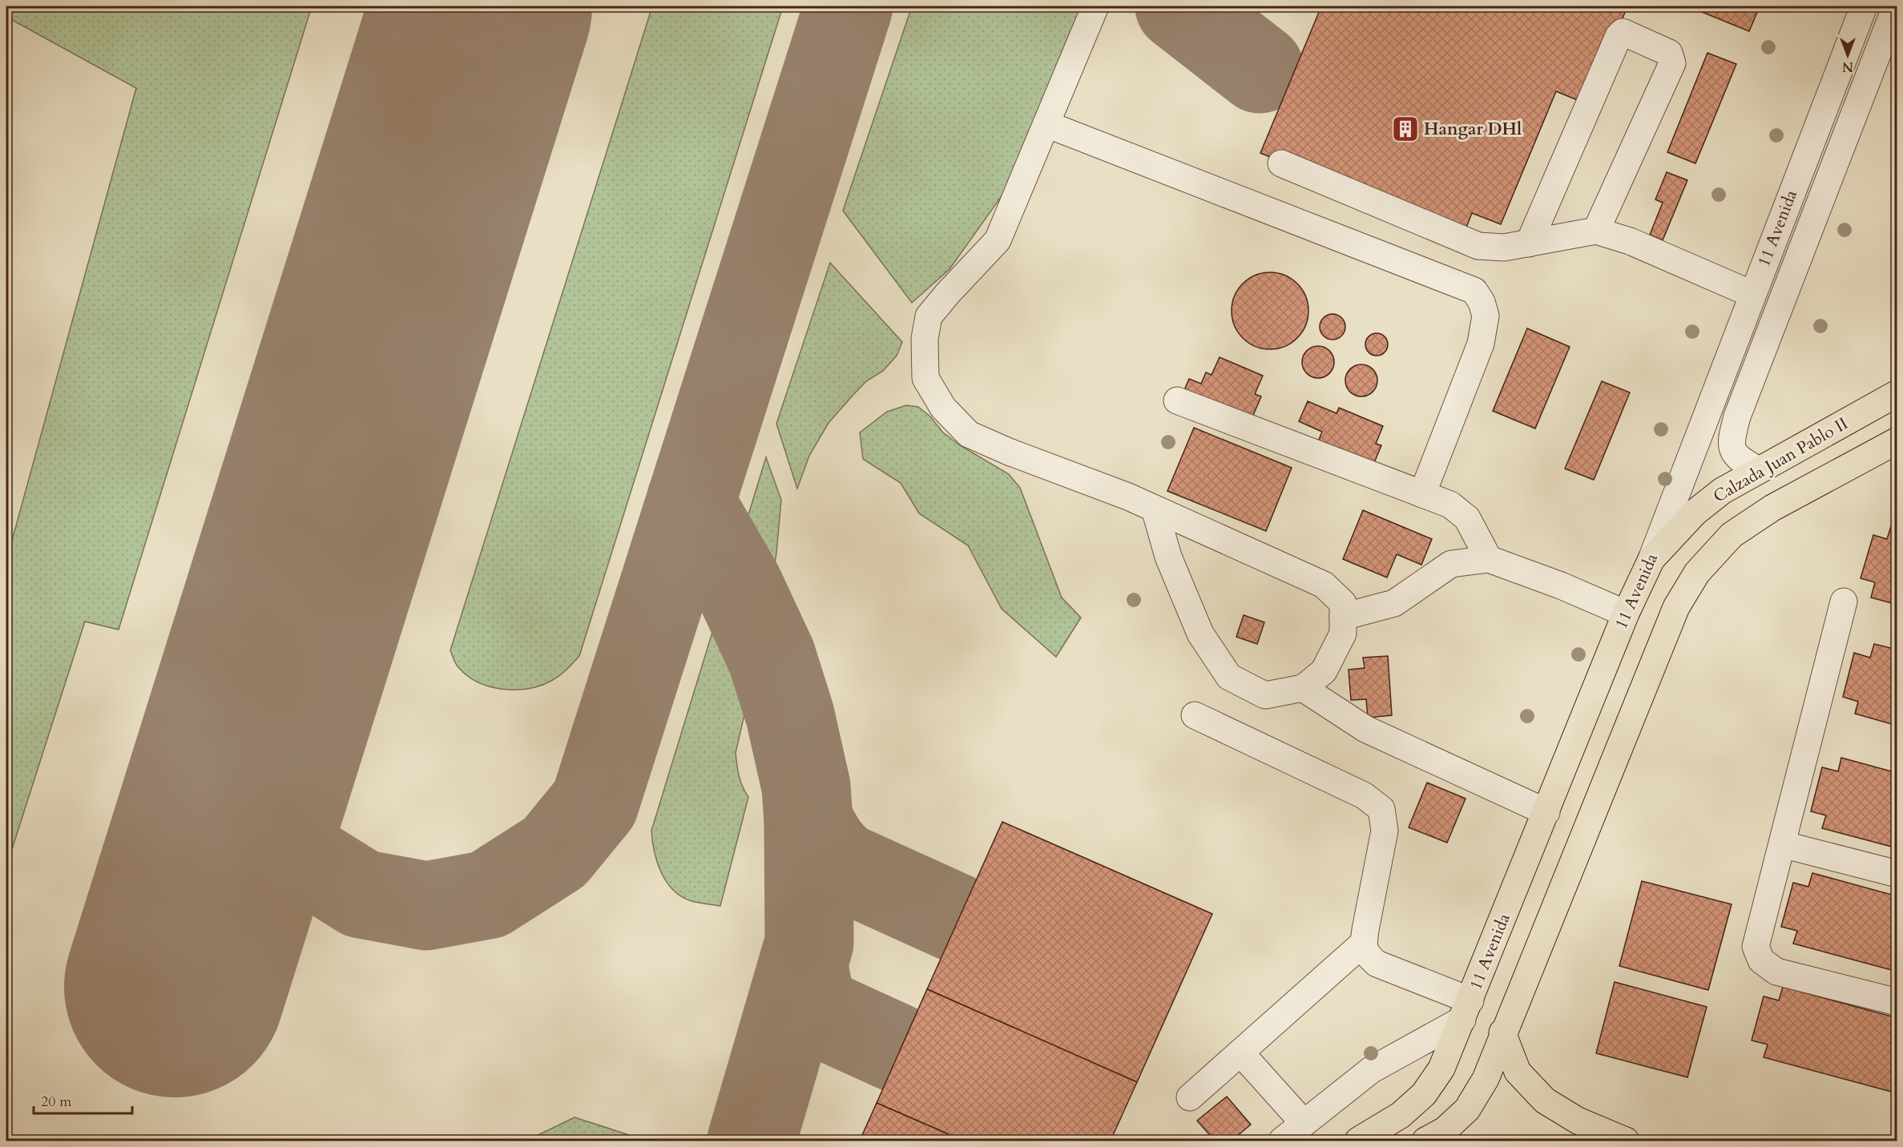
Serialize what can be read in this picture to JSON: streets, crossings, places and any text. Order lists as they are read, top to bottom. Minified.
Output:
{"streets":{"main road":["11 Avenida","Calzada Juan Pablo II"]},"crossings":[["11 Avenida","Calzada Juan Pablo II"]],"places":{"building":["Hangar DHl"]},"scale_bar":"20 m","north":"bottom"}
